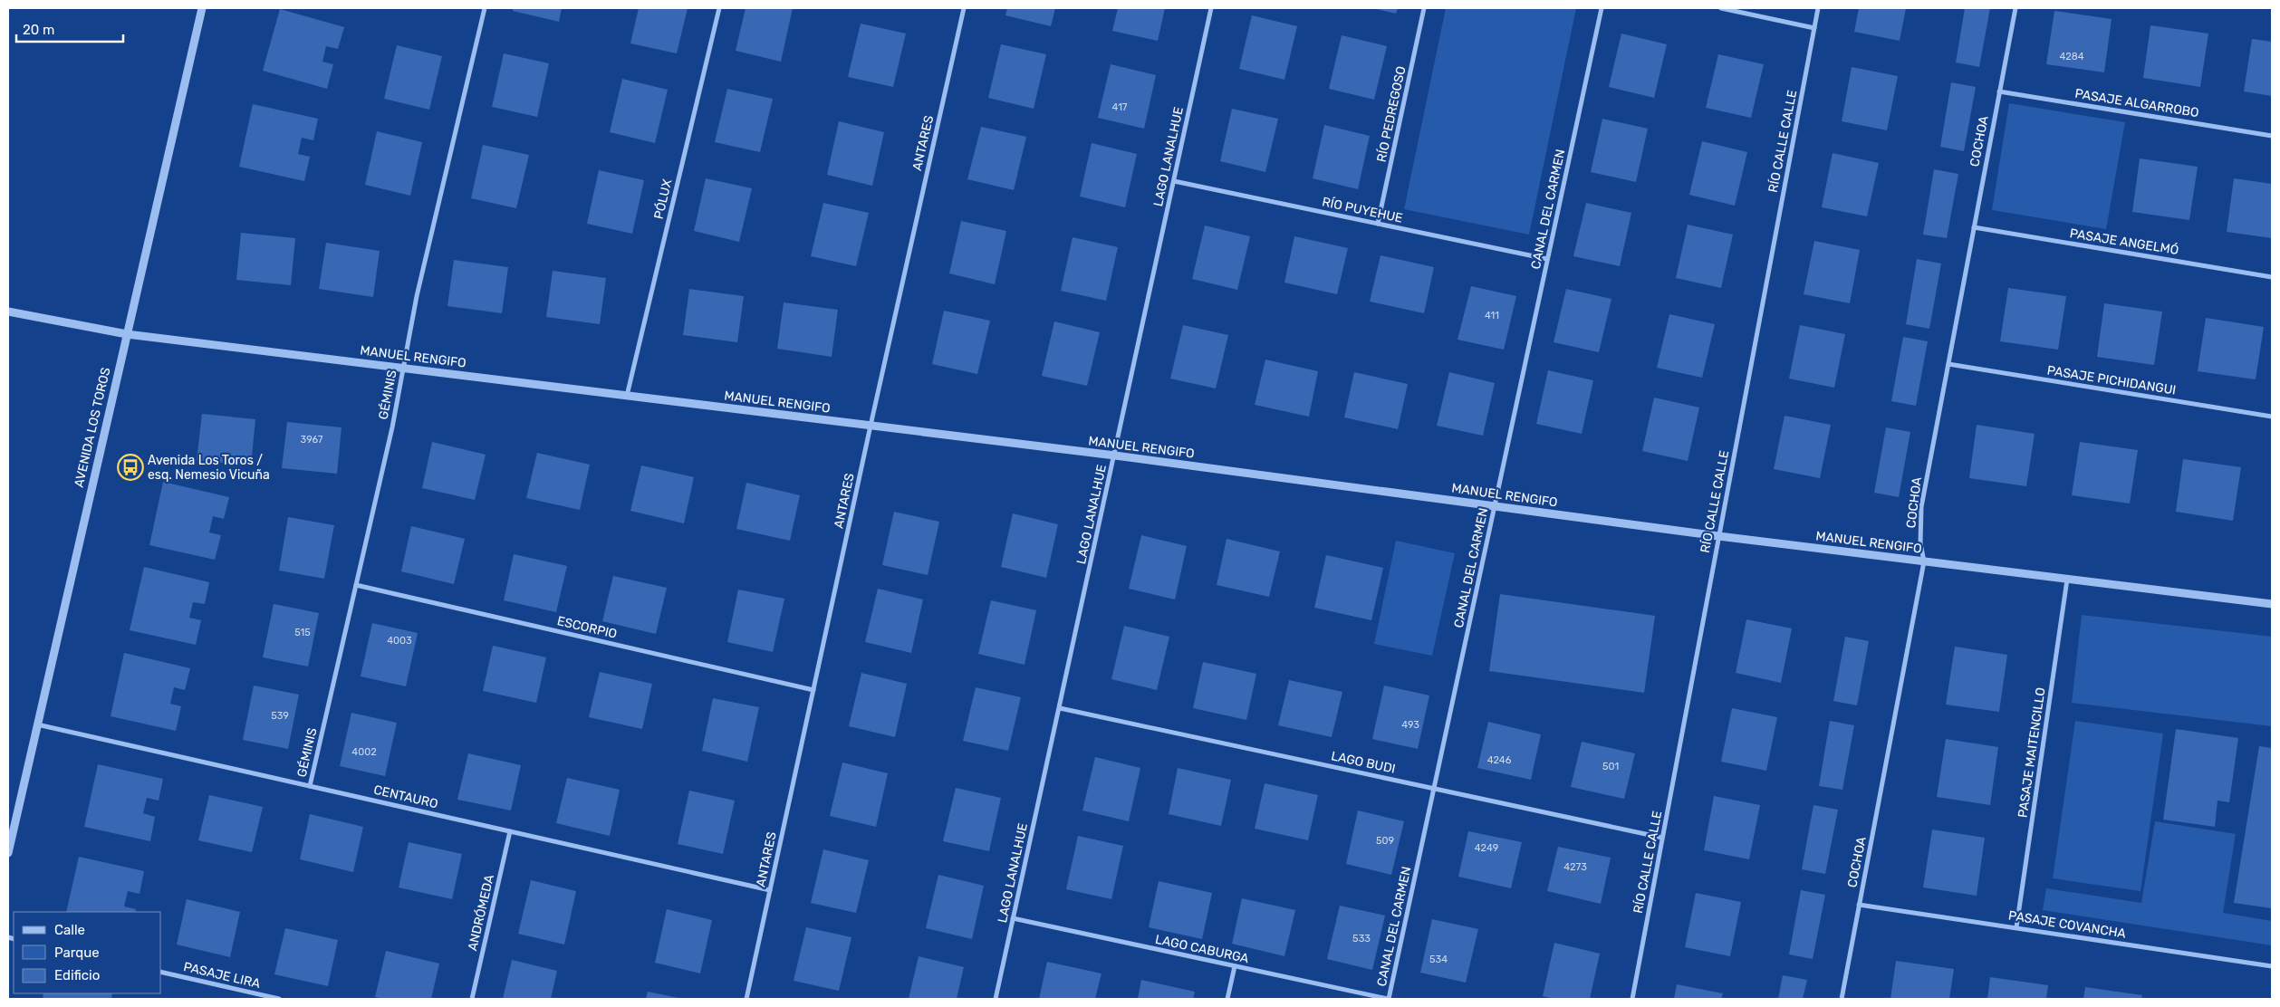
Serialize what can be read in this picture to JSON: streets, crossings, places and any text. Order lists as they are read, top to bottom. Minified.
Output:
{"streets":{"street":["PASAJE ALGARROBO","RÍO PEDREGOSO","RÍO CALLE CALLE","COCHOA","ANTARES","LAGO LANALHUE","PÓLUX","CANAL DEL CARMEN","RÍO PUYEHUE","PASAJE ANGELMÓ","MANUEL RENGIFO","PASAJE PICHIDANGUI","GÉMINIS","AVENIDA LOS TOROS","ESCORPIO","PASAJE MAITENCILLO","LAGO BUDI","CENTAURO","ANDRÓMEDA","PASAJE COVANCHA","LAGO CABURGA","PASAJE LIRA"]},"crossings":[["PASAJE ALGARROBO","COCHOA"],["RÍO PEDREGOSO","RÍO PUYEHUE"],["RÍO CALLE CALLE","MANUEL RENGIFO"],["RÍO CALLE CALLE","LAGO BUDI"],["COCHOA","PASAJE ANGELMÓ"],["COCHOA","MANUEL RENGIFO"],["COCHOA","PASAJE PICHIDANGUI"],["COCHOA","PASAJE COVANCHA"],["ANTARES","MANUEL RENGIFO"],["ANTARES","ESCORPIO"],["ANTARES","CENTAURO"],["LAGO LANALHUE","RÍO PUYEHUE"],["LAGO LANALHUE","MANUEL RENGIFO"],["LAGO LANALHUE","LAGO BUDI"],["LAGO LANALHUE","LAGO CABURGA"],["PÓLUX","MANUEL RENGIFO"],["CANAL DEL CARMEN","RÍO PUYEHUE"],["CANAL DEL CARMEN","MANUEL RENGIFO"],["CANAL DEL CARMEN","LAGO BUDI"],["CANAL DEL CARMEN","LAGO CABURGA"],["MANUEL RENGIFO","GÉMINIS"],["MANUEL RENGIFO","AVENIDA LOS TOROS"],["MANUEL RENGIFO","PASAJE MAITENCILLO"],["GÉMINIS","ESCORPIO"],["GÉMINIS","CENTAURO"],["AVENIDA LOS TOROS","CENTAURO"],["PASAJE MAITENCILLO","PASAJE COVANCHA"],["CENTAURO","ANDRÓMEDA"]],"places":{"bus stop":["Avenida Los Toros / esq. Nemesio Vicuña"]},"house_numbers":["4284","417","411","3967","515","4003","539","493","4002","4246","501","509","4249","4273","533","534"],"legend":["Calle","Parque","Edificio"],"scale_bar":"20 m"}
